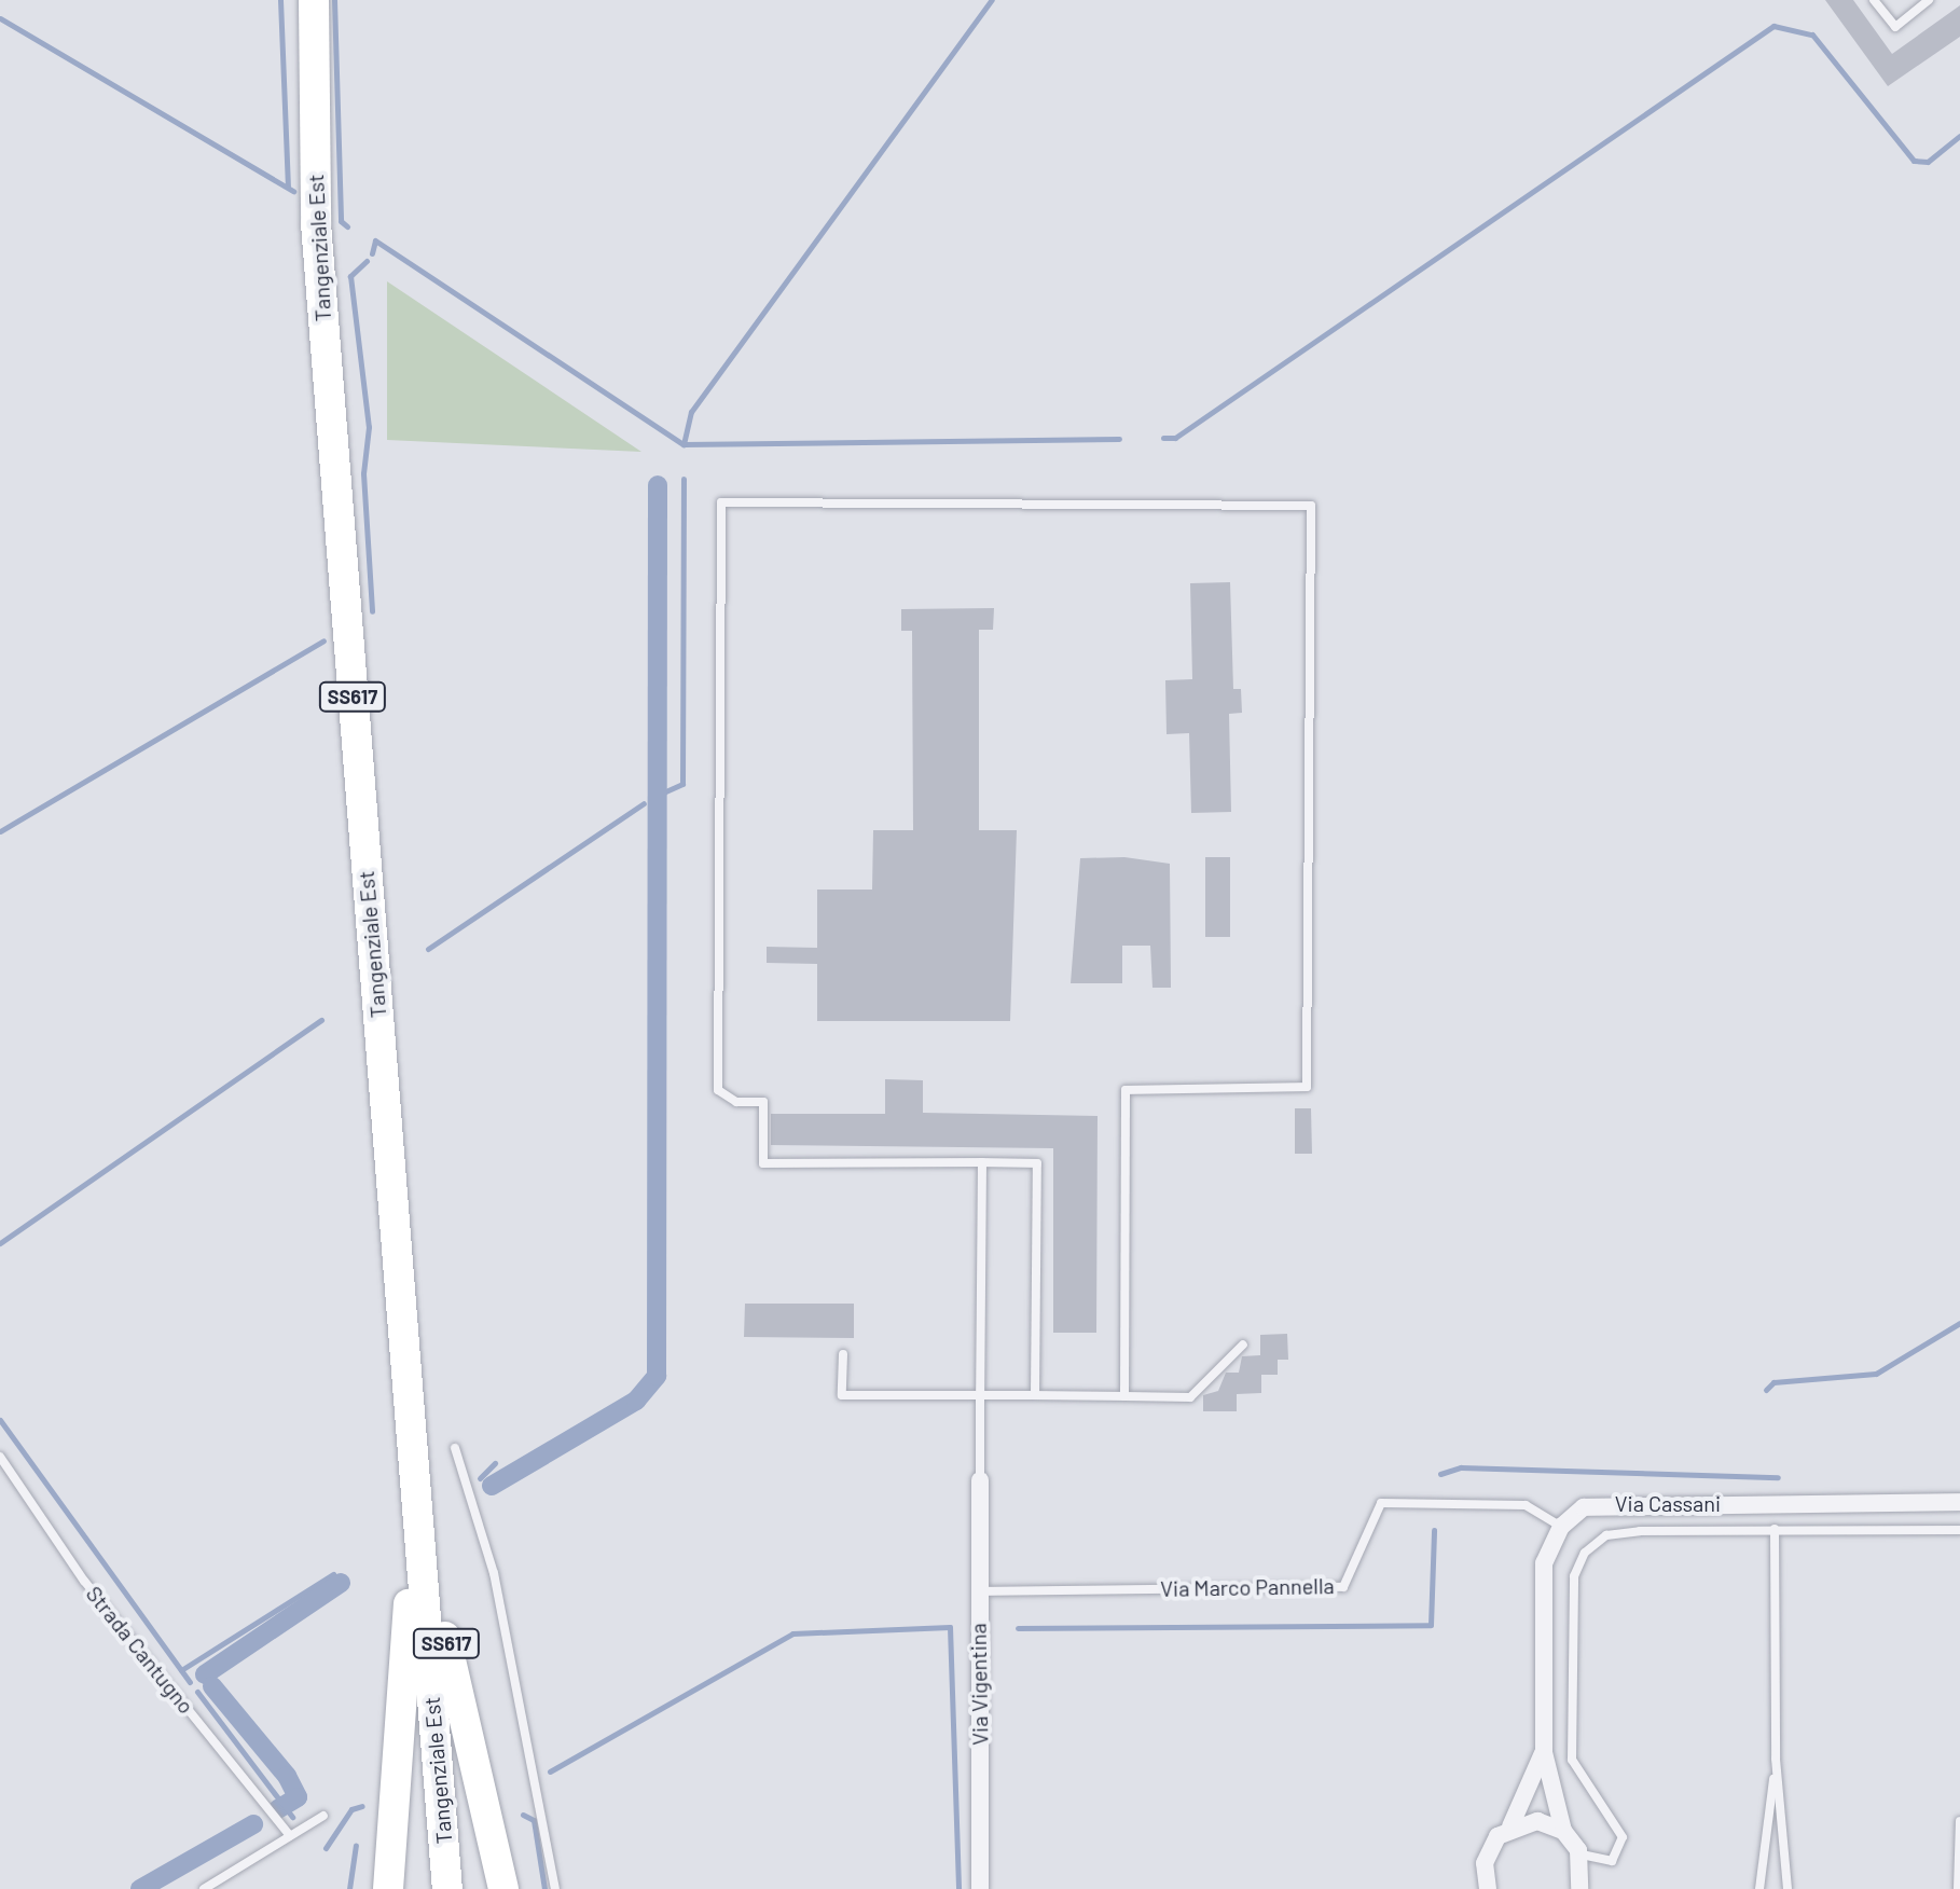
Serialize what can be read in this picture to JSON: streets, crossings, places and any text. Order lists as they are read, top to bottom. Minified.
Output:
{"streets":{"highway":["Tangenziale Est","SS617"],"street":["Via Cassani","Via Vigentina"],"lane":["Via Marco Pannella","Strada Cantugno"]},"crossings":[["Tangenziale Est","SS617"],["Via Cassani","Via Marco Pannella"],["Via Marco Pannella","Via Vigentina"]]}
